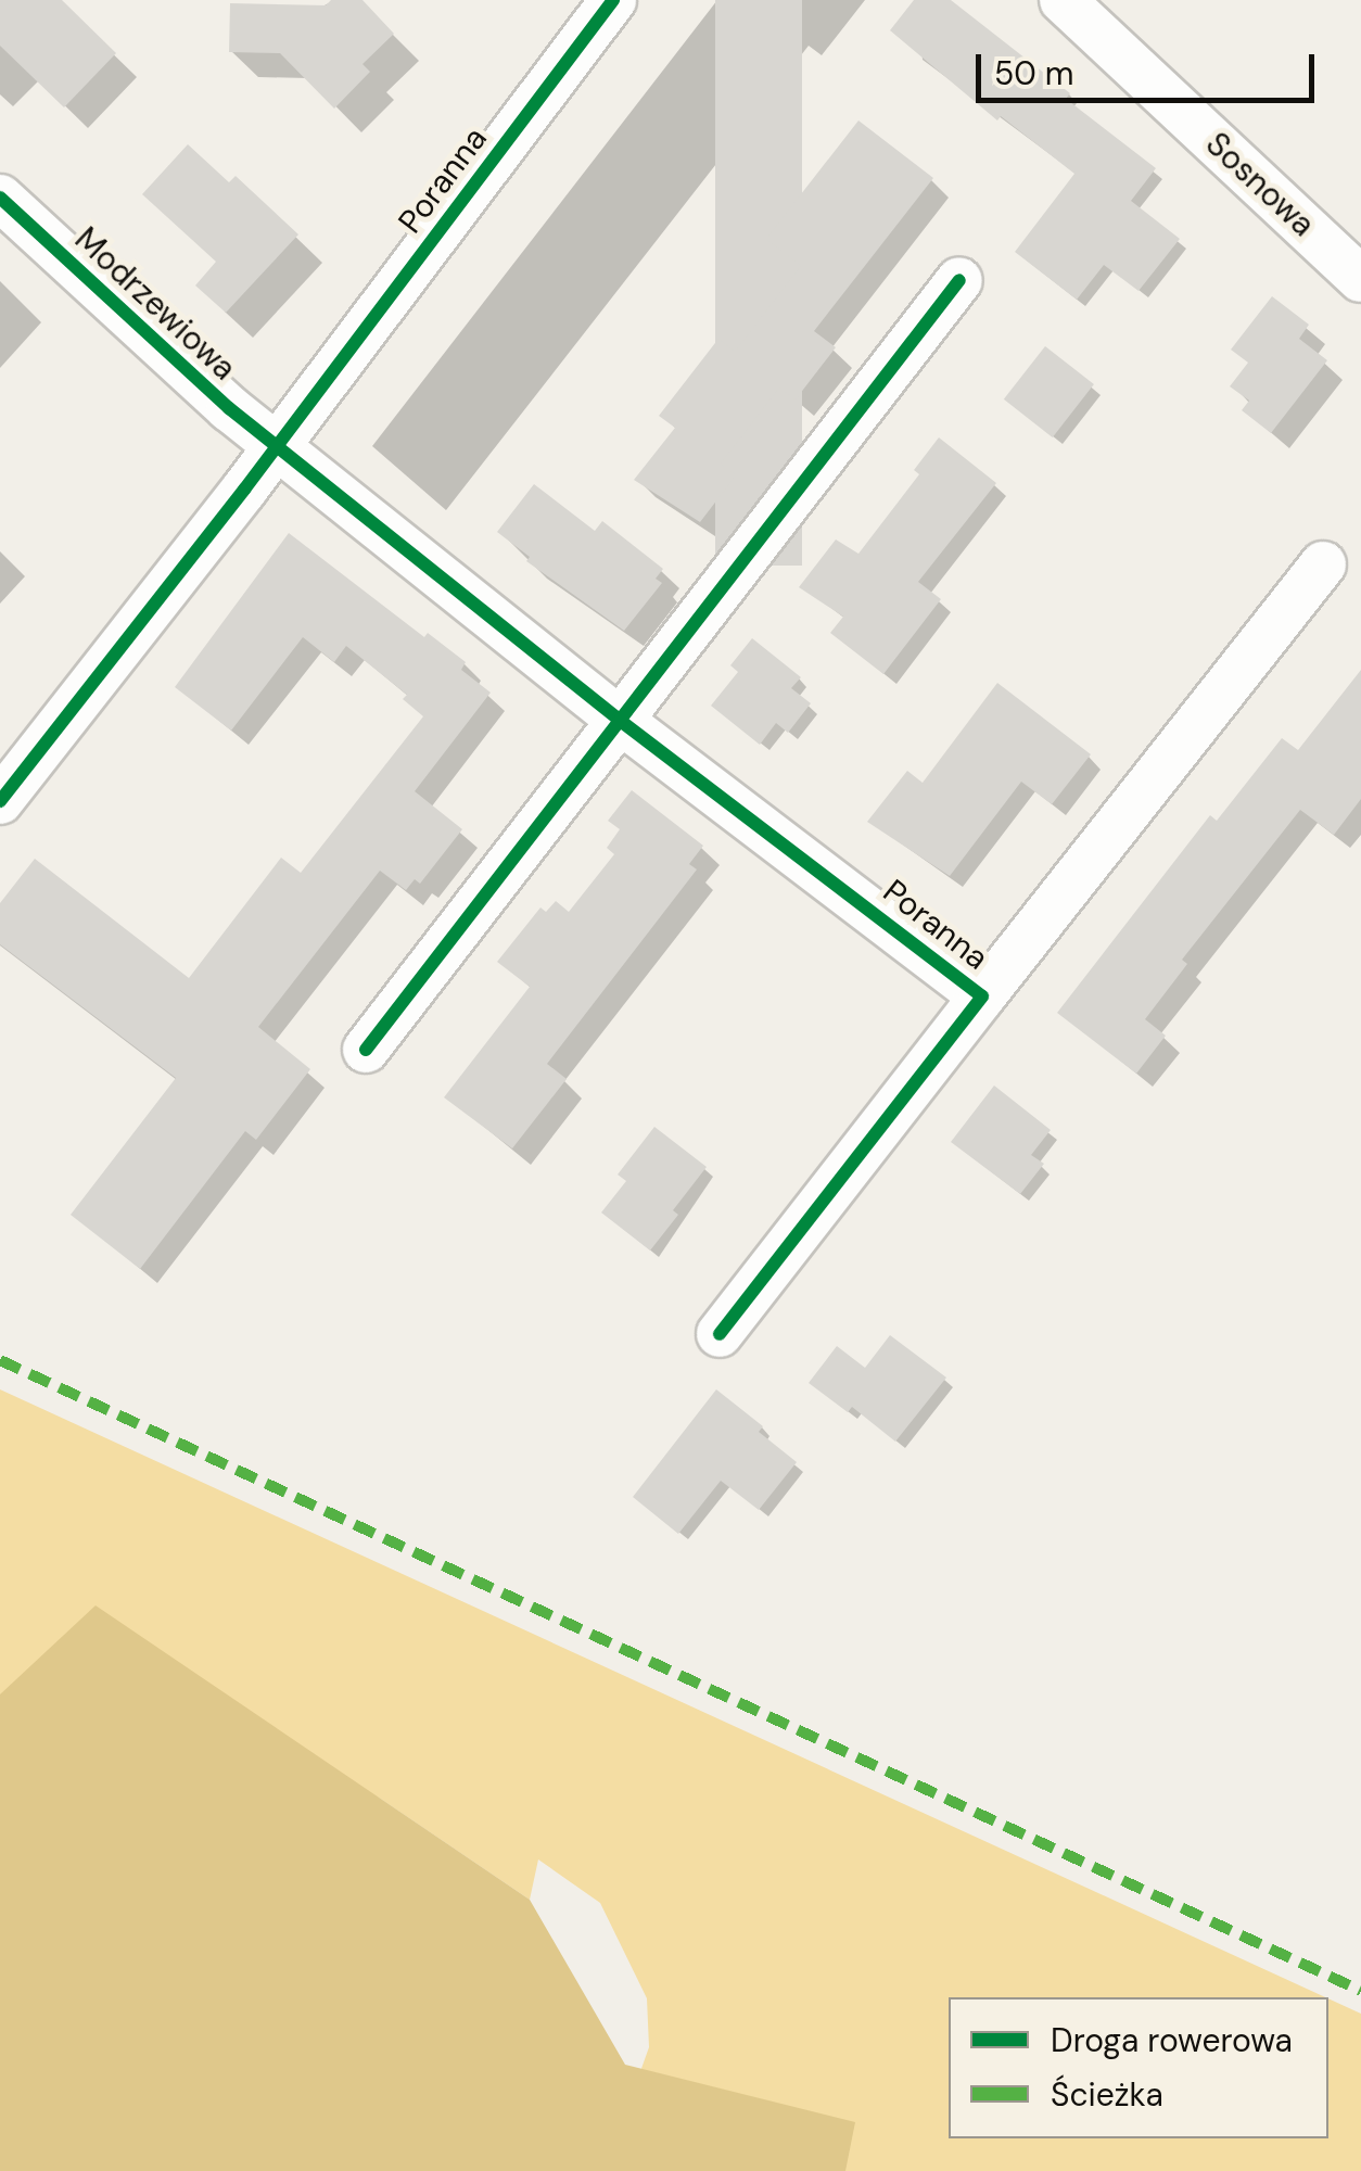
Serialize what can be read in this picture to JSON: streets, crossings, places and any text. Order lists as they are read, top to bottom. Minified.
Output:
{"streets":{"street":["Poranna","Sosnowa","Modrzewiowa"]},"crossings":[["Poranna","Modrzewiowa"]],"legend":["Droga rowerowa","Ścieżka"],"scale_bar":"50 m"}
